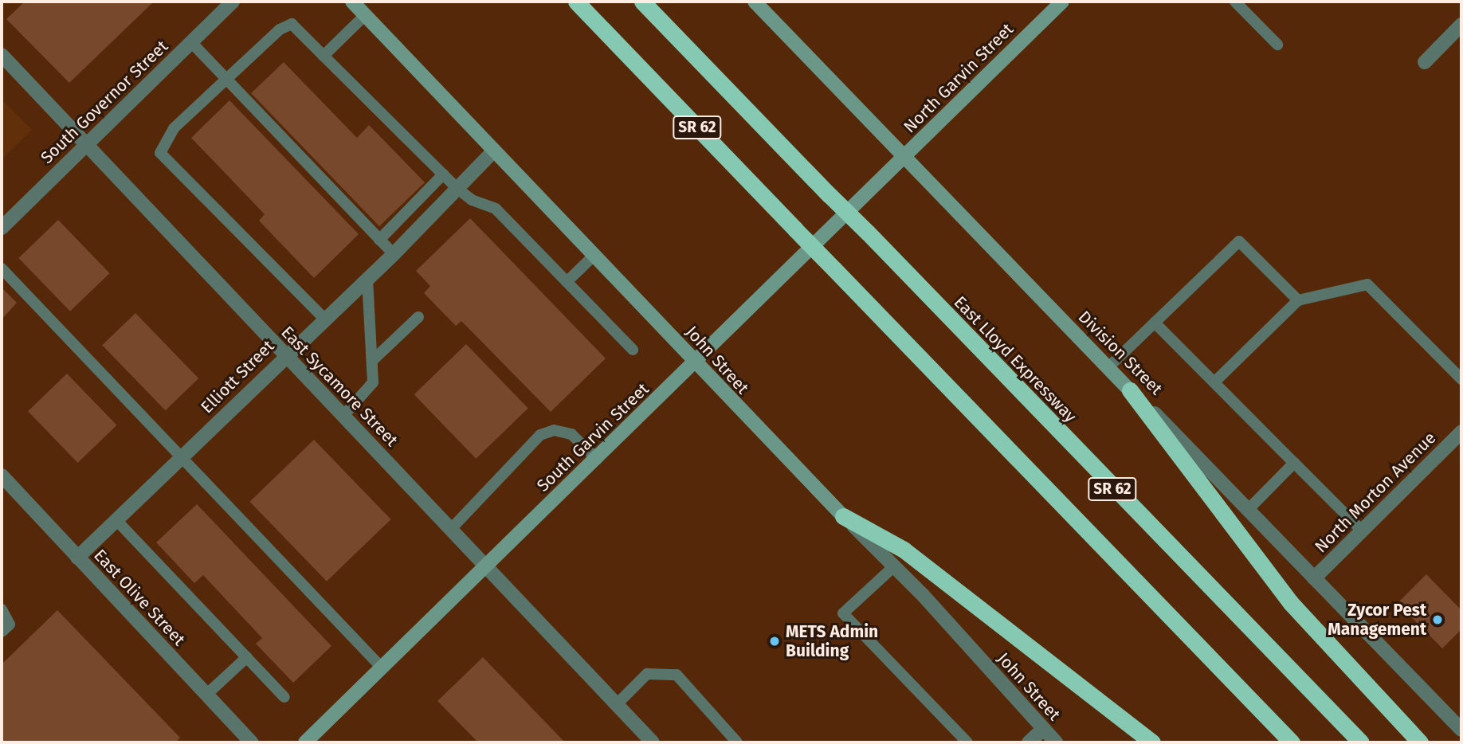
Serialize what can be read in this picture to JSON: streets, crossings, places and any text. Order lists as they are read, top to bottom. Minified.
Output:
{"streets":{"highway":["SR 62","East Lloyd Expressway"],"main road":["North Garvin Street","Division Street","John Street","South Garvin Street"],"street":["South Governor Street","Elliott Street","East Sycamore Street","North Morton Avenue","East Olive Street"]},"crossings":[["North Garvin Street","Division Street"],["North Garvin Street","South Garvin Street"],["South Governor Street","East Sycamore Street"],["Division Street","South Garvin Street"],["Division Street","North Morton Avenue"],["John Street","Elliott Street"],["John Street","South Garvin Street"],["Elliott Street","East Sycamore Street"],["Elliott Street","East Olive Street"],["East Sycamore Street","South Garvin Street"]],"places":["Zycor Pest Management","METS Admin Building"]}
